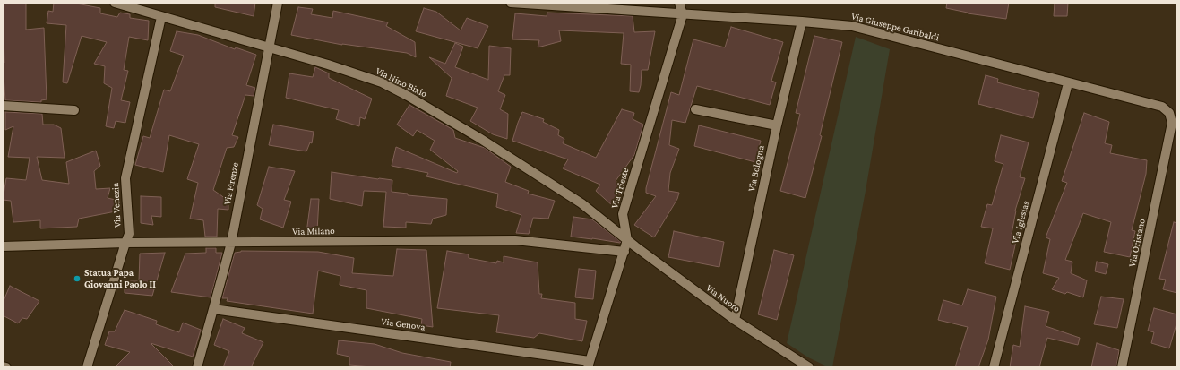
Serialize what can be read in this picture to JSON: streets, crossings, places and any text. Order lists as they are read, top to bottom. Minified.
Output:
{"streets":{"street":["Via Giuseppe Garibaldi","Via Nino Bixio","Via Bologna","Via Firenze","Via Trieste","Via Venezia","Via Iglesias","Via Milano","Via Oristano","Via Nuoro","Via Genova"]},"crossings":[["Via Giuseppe Garibaldi","Via Bologna"],["Via Giuseppe Garibaldi","Via Trieste"],["Via Giuseppe Garibaldi","Via Iglesias"],["Via Giuseppe Garibaldi","Via Oristano"],["Via Nino Bixio","Via Firenze"],["Via Nino Bixio","Via Trieste"],["Via Nino Bixio","Via Venezia"],["Via Nino Bixio","Via Nuoro"],["Via Bologna","Via Nuoro"],["Via Firenze","Via Milano"],["Via Firenze","Via Genova"],["Via Trieste","Via Milano"],["Via Trieste","Via Nuoro"],["Via Trieste","Via Genova"],["Via Venezia","Via Milano"]],"places":["Statua Papa Giovanni Paolo II"]}
